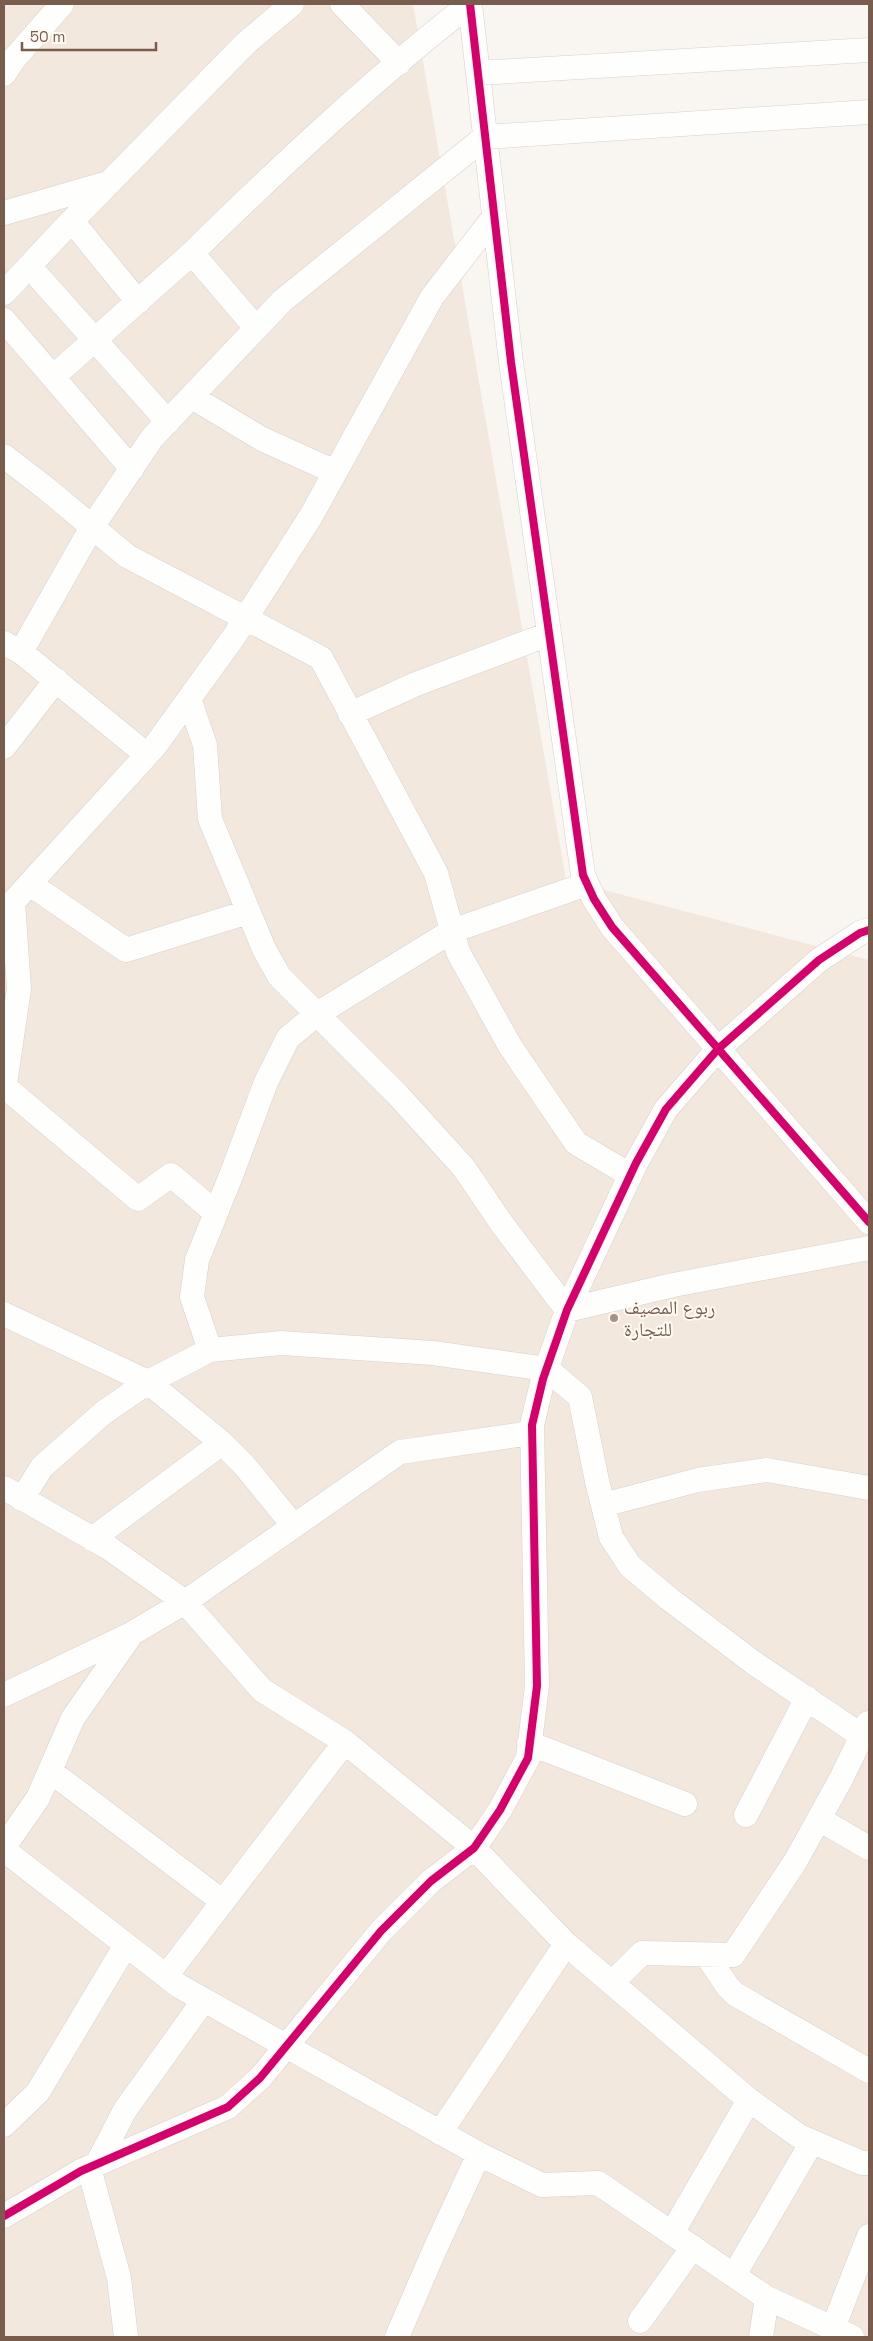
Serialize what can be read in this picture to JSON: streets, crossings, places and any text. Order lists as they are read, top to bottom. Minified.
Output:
{"places":["ربوع المصيف للتجارة"],"scale_bar":"50 m"}
